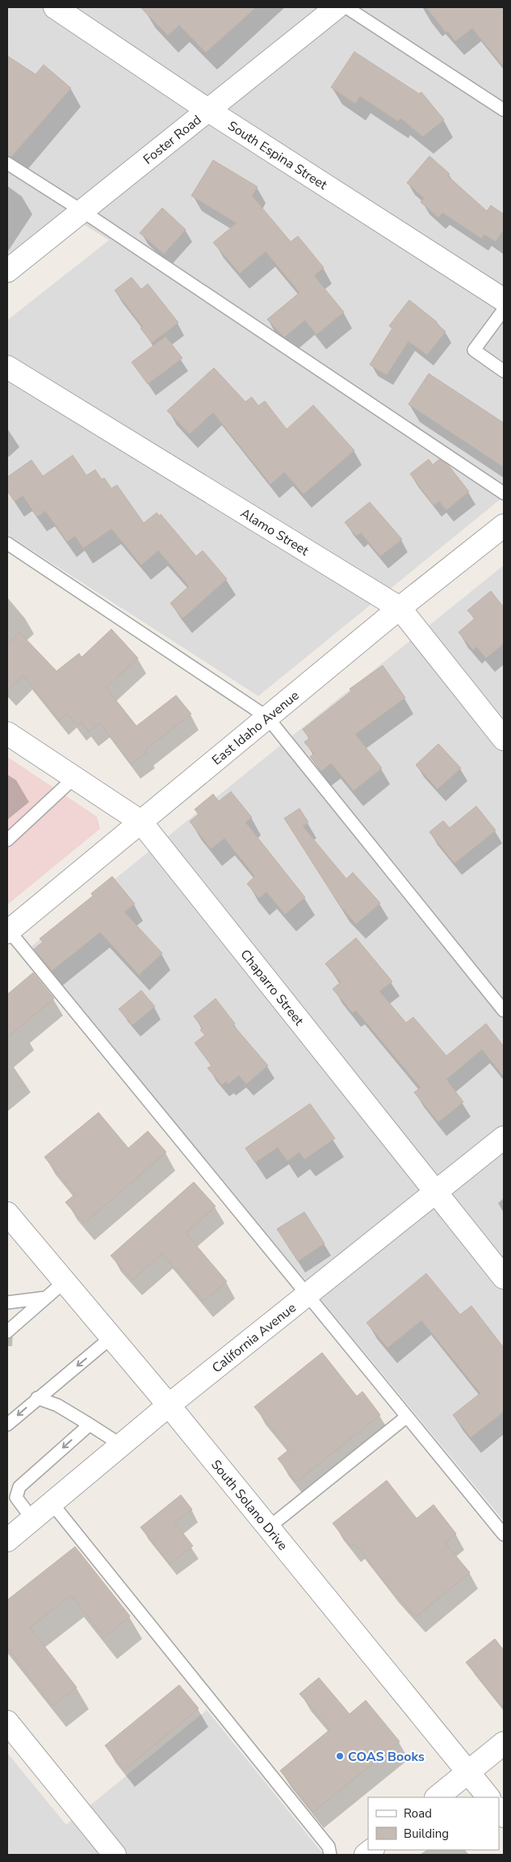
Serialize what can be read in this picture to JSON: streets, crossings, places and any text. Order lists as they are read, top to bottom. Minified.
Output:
{"streets":{"street":["Foster Road","South Espina Street","Alamo Street","East Idaho Avenue","Chaparro Street","California Avenue","South Solano Drive"]},"crossings":[["Foster Road","South Espina Street"],["Alamo Street","East Idaho Avenue"],["East Idaho Avenue","Chaparro Street"],["Chaparro Street","California Avenue"],["California Avenue","South Solano Drive"]],"places":["COAS Books"],"legend":["Road","Building"]}
